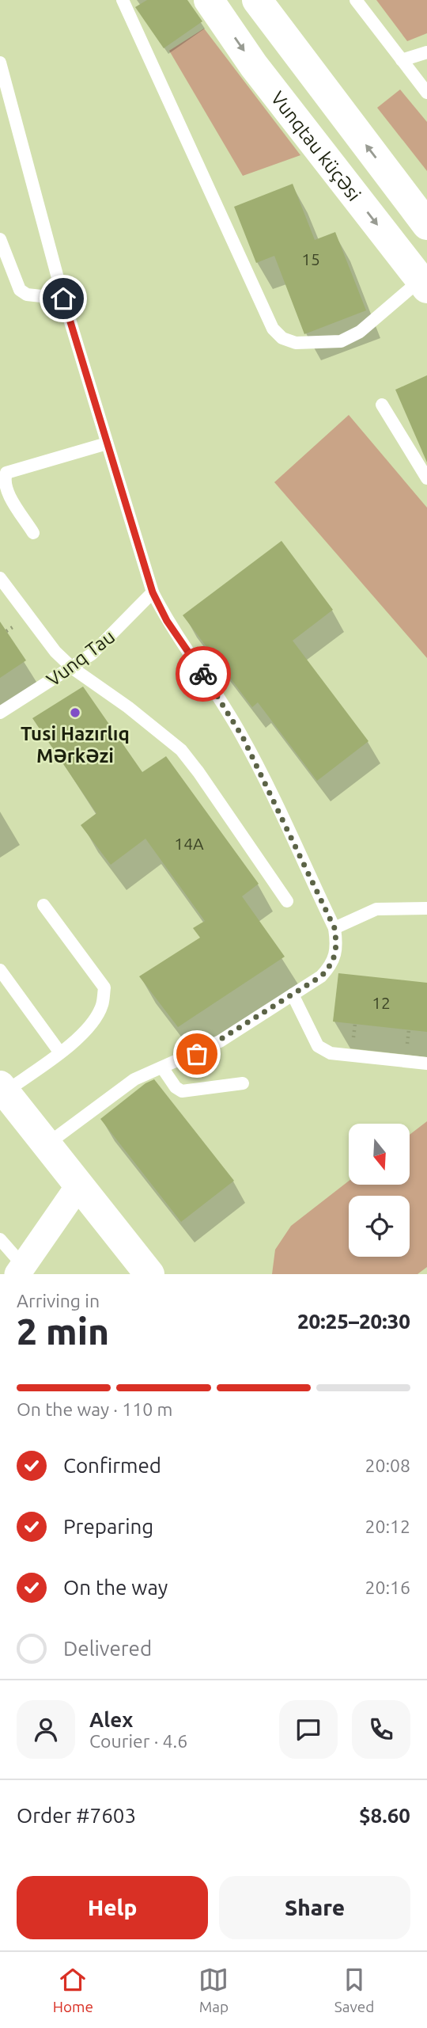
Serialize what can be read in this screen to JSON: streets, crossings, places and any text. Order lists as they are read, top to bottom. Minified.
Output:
{"streets":{"main road":["Vunqtau küçəsi"],"lane":["Vunq Tau"]},"places":["Tusi Hazırlıq Mərkəzi"],"house_numbers":["15","14A","12"],"north":"bottom","page":{"heading":["2 min","Arriving in","20:25–20:30"],"panel":["Alex","Courier · 4.6","Order #7603","$8.60"],"bar":"On the way · 110 m","list":[["Confirmed","20:08"],["Preparing","20:12"],["On the way","20:16"],"Delivered"],"buttons":["Help","Share"],"tabs":["Home","Map","Saved"]}}
